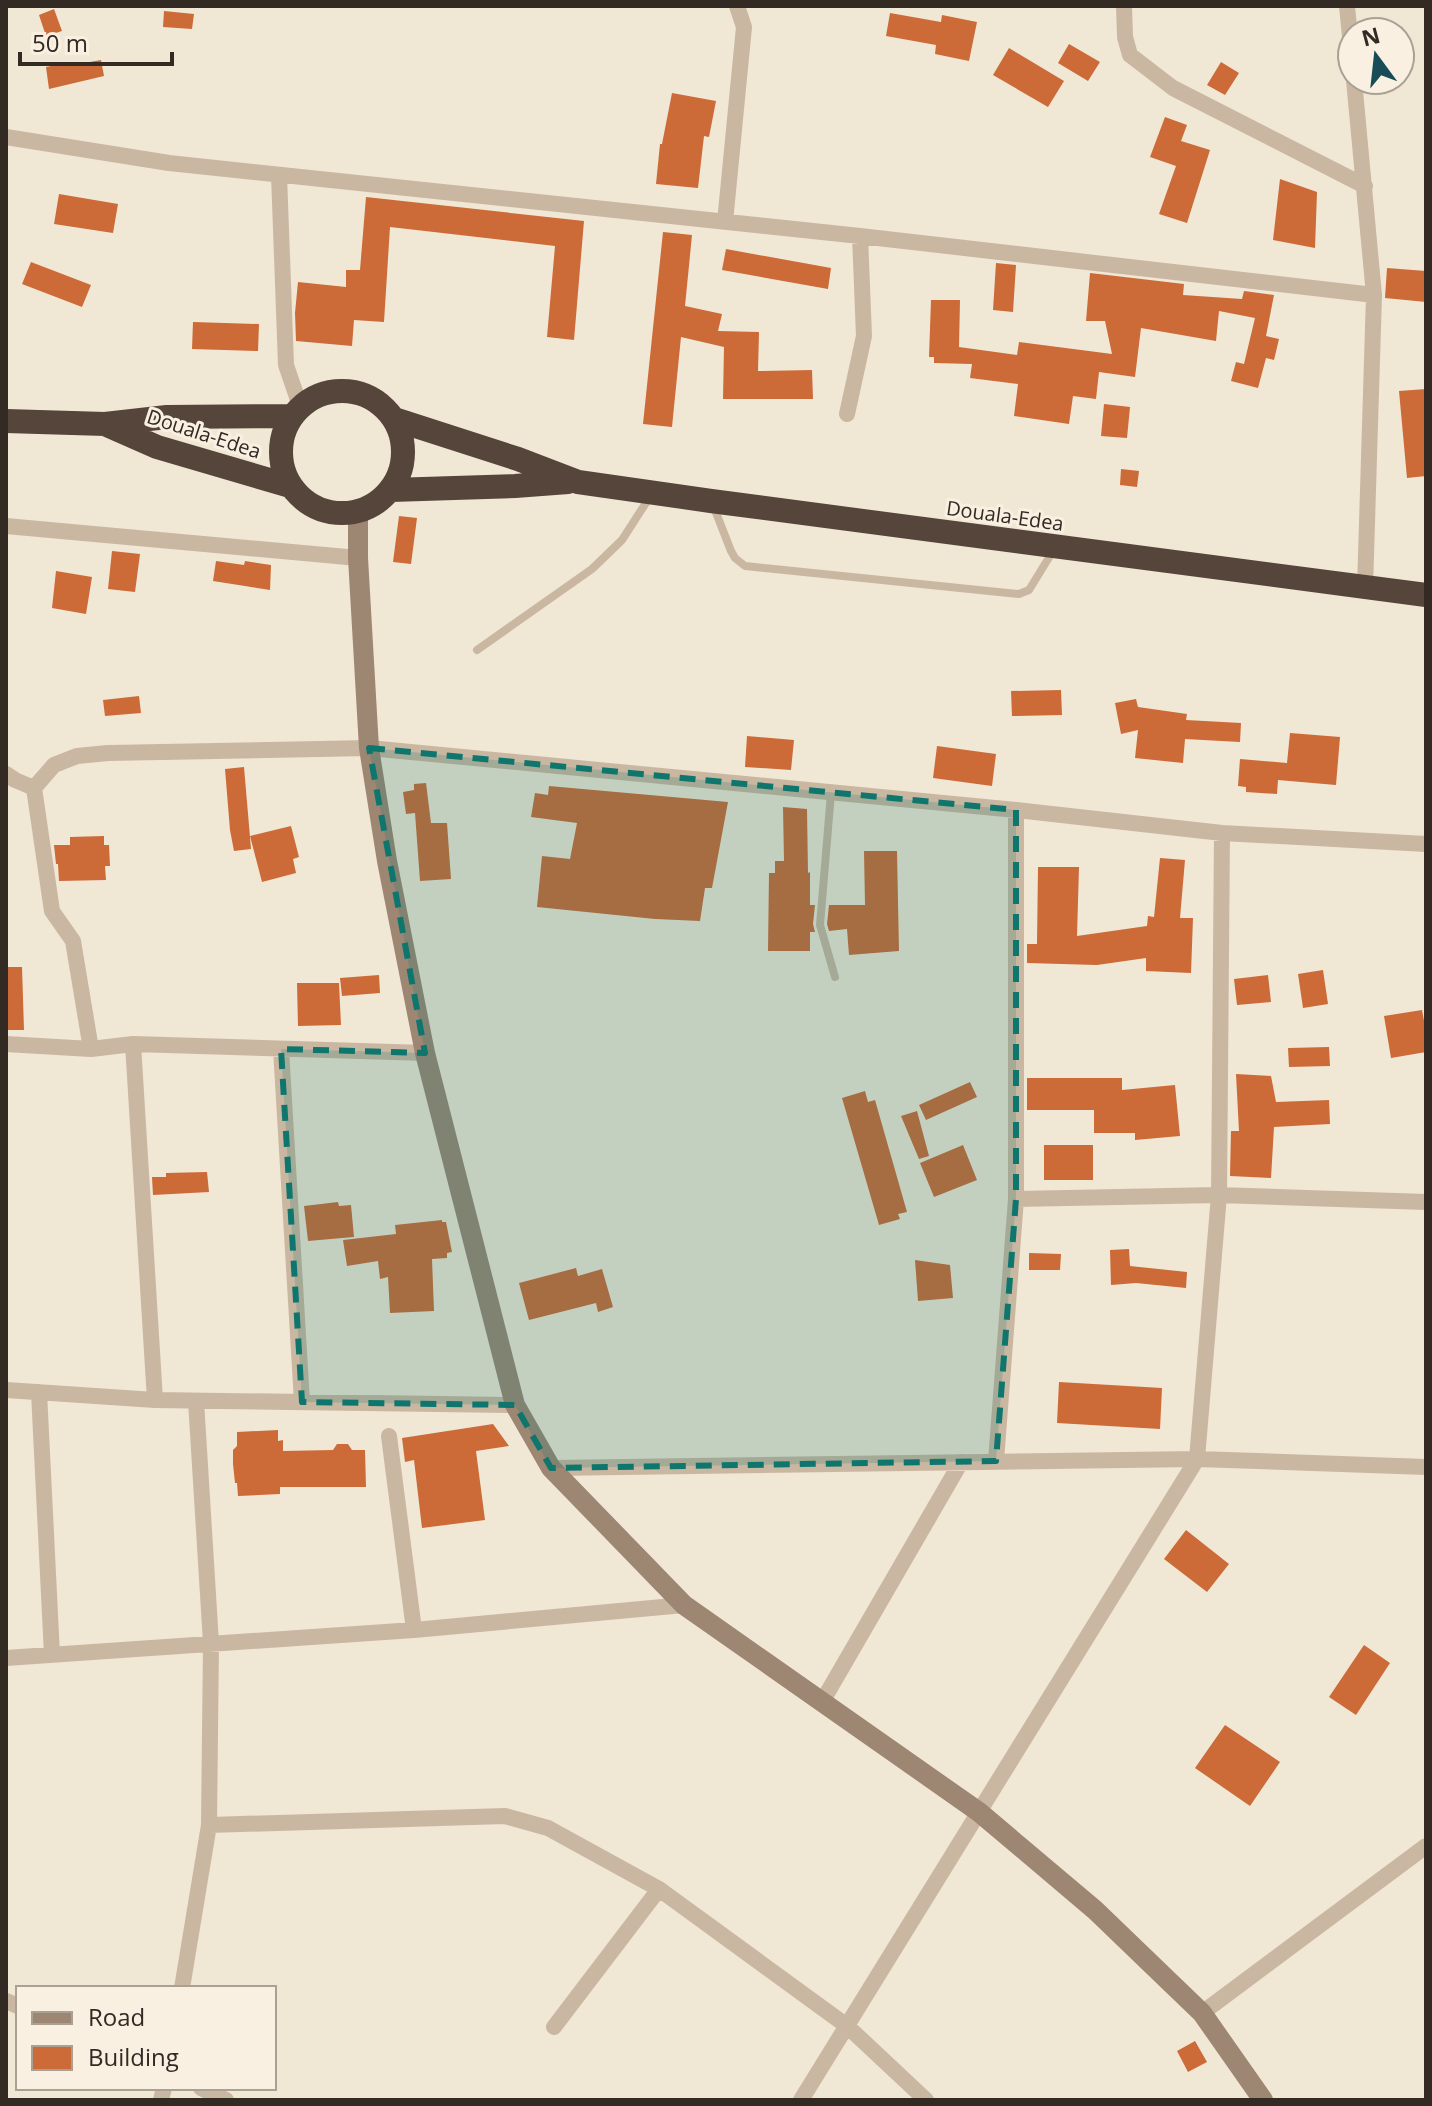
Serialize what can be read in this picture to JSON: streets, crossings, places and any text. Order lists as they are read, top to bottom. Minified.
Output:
{"streets":{"highway":["Douala-Edea"]},"legend":["Road","Building"],"scale_bar":"50 m","north":"top"}
